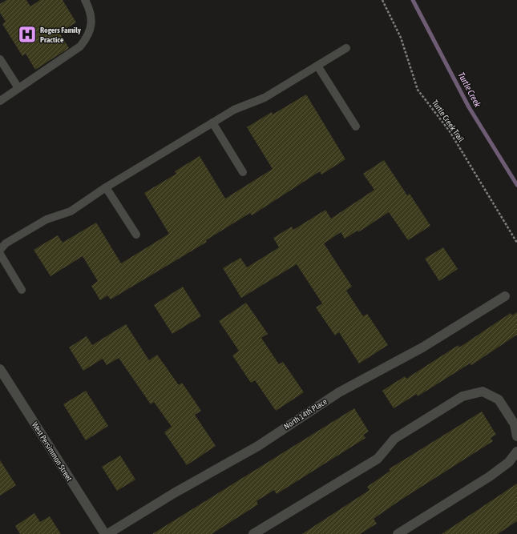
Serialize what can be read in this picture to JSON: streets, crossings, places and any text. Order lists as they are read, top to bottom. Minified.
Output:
{"streets":{"street":["North 14th Place","West Persimmon Street"],"path":["Turtle Creek Trail"]},"crossings":[["North 14th Place","West Persimmon Street"]],"water":["Turtle Creek"],"places":{"hospital":["Rogers Family Practice"]}}
